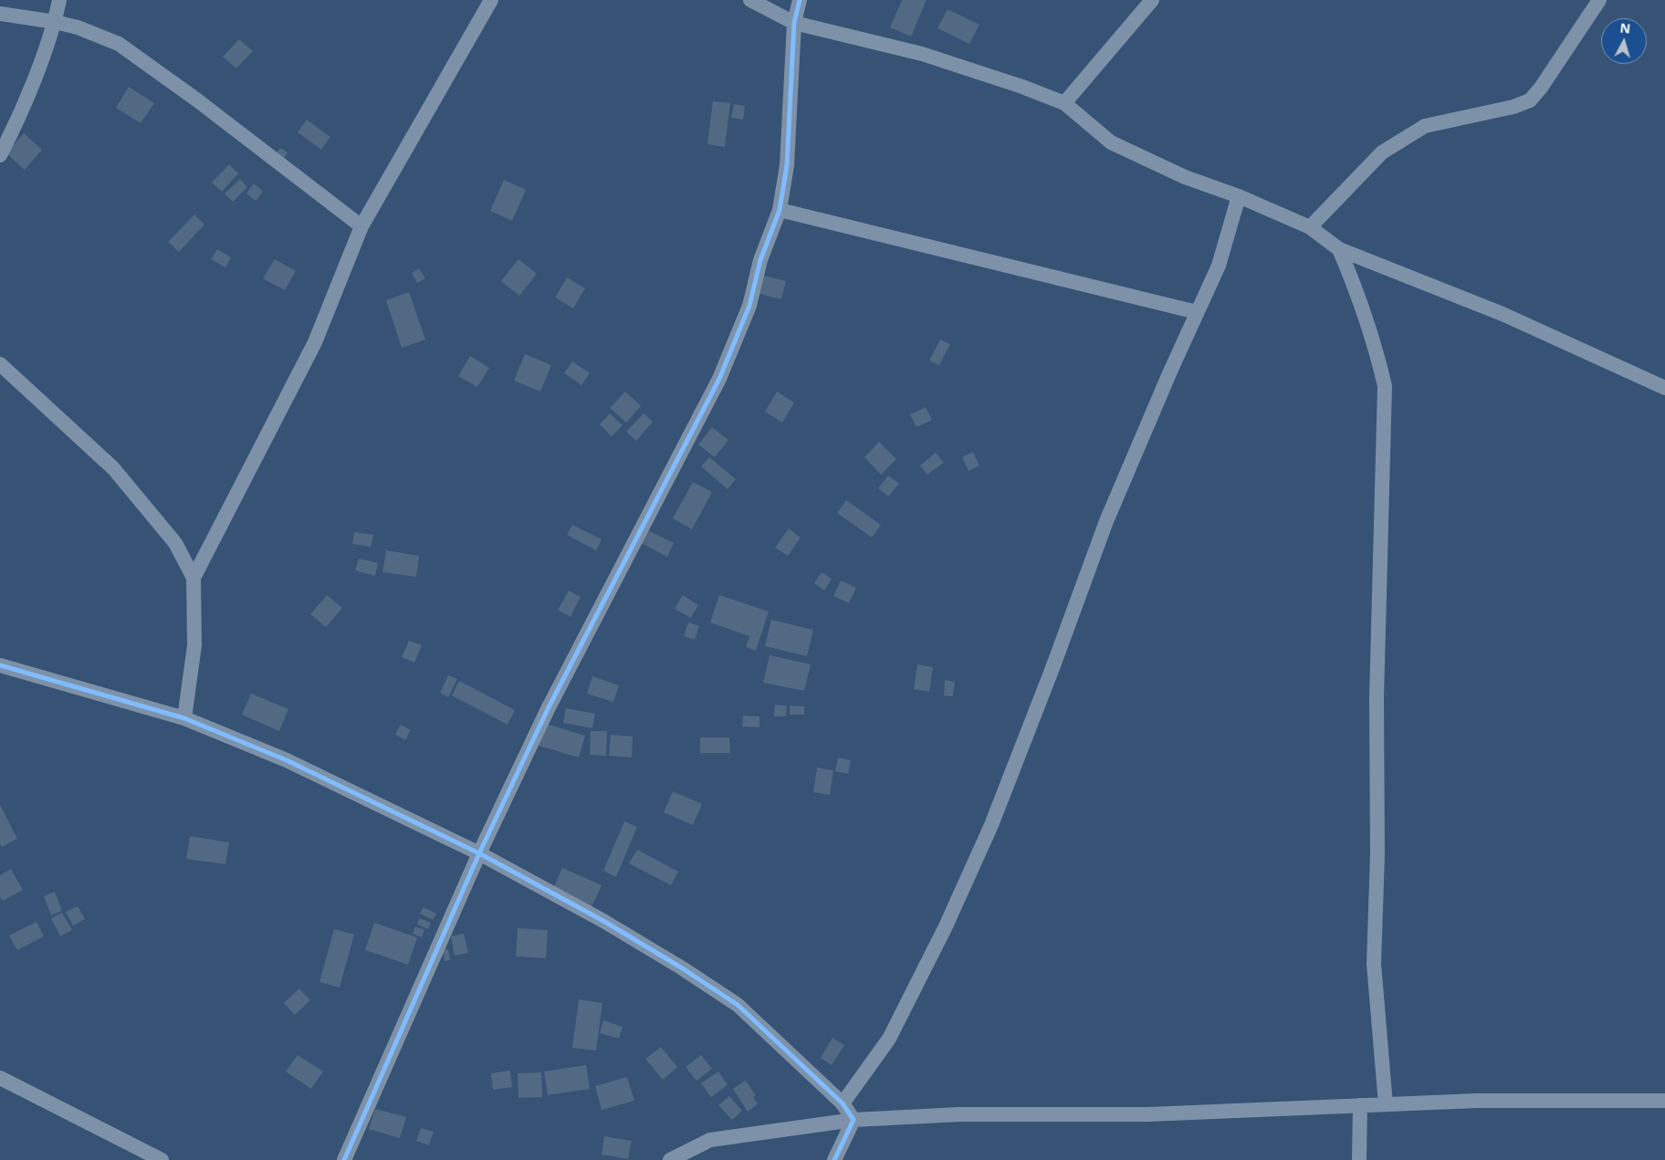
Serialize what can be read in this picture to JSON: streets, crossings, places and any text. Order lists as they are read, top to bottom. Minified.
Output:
{"north":"top"}
